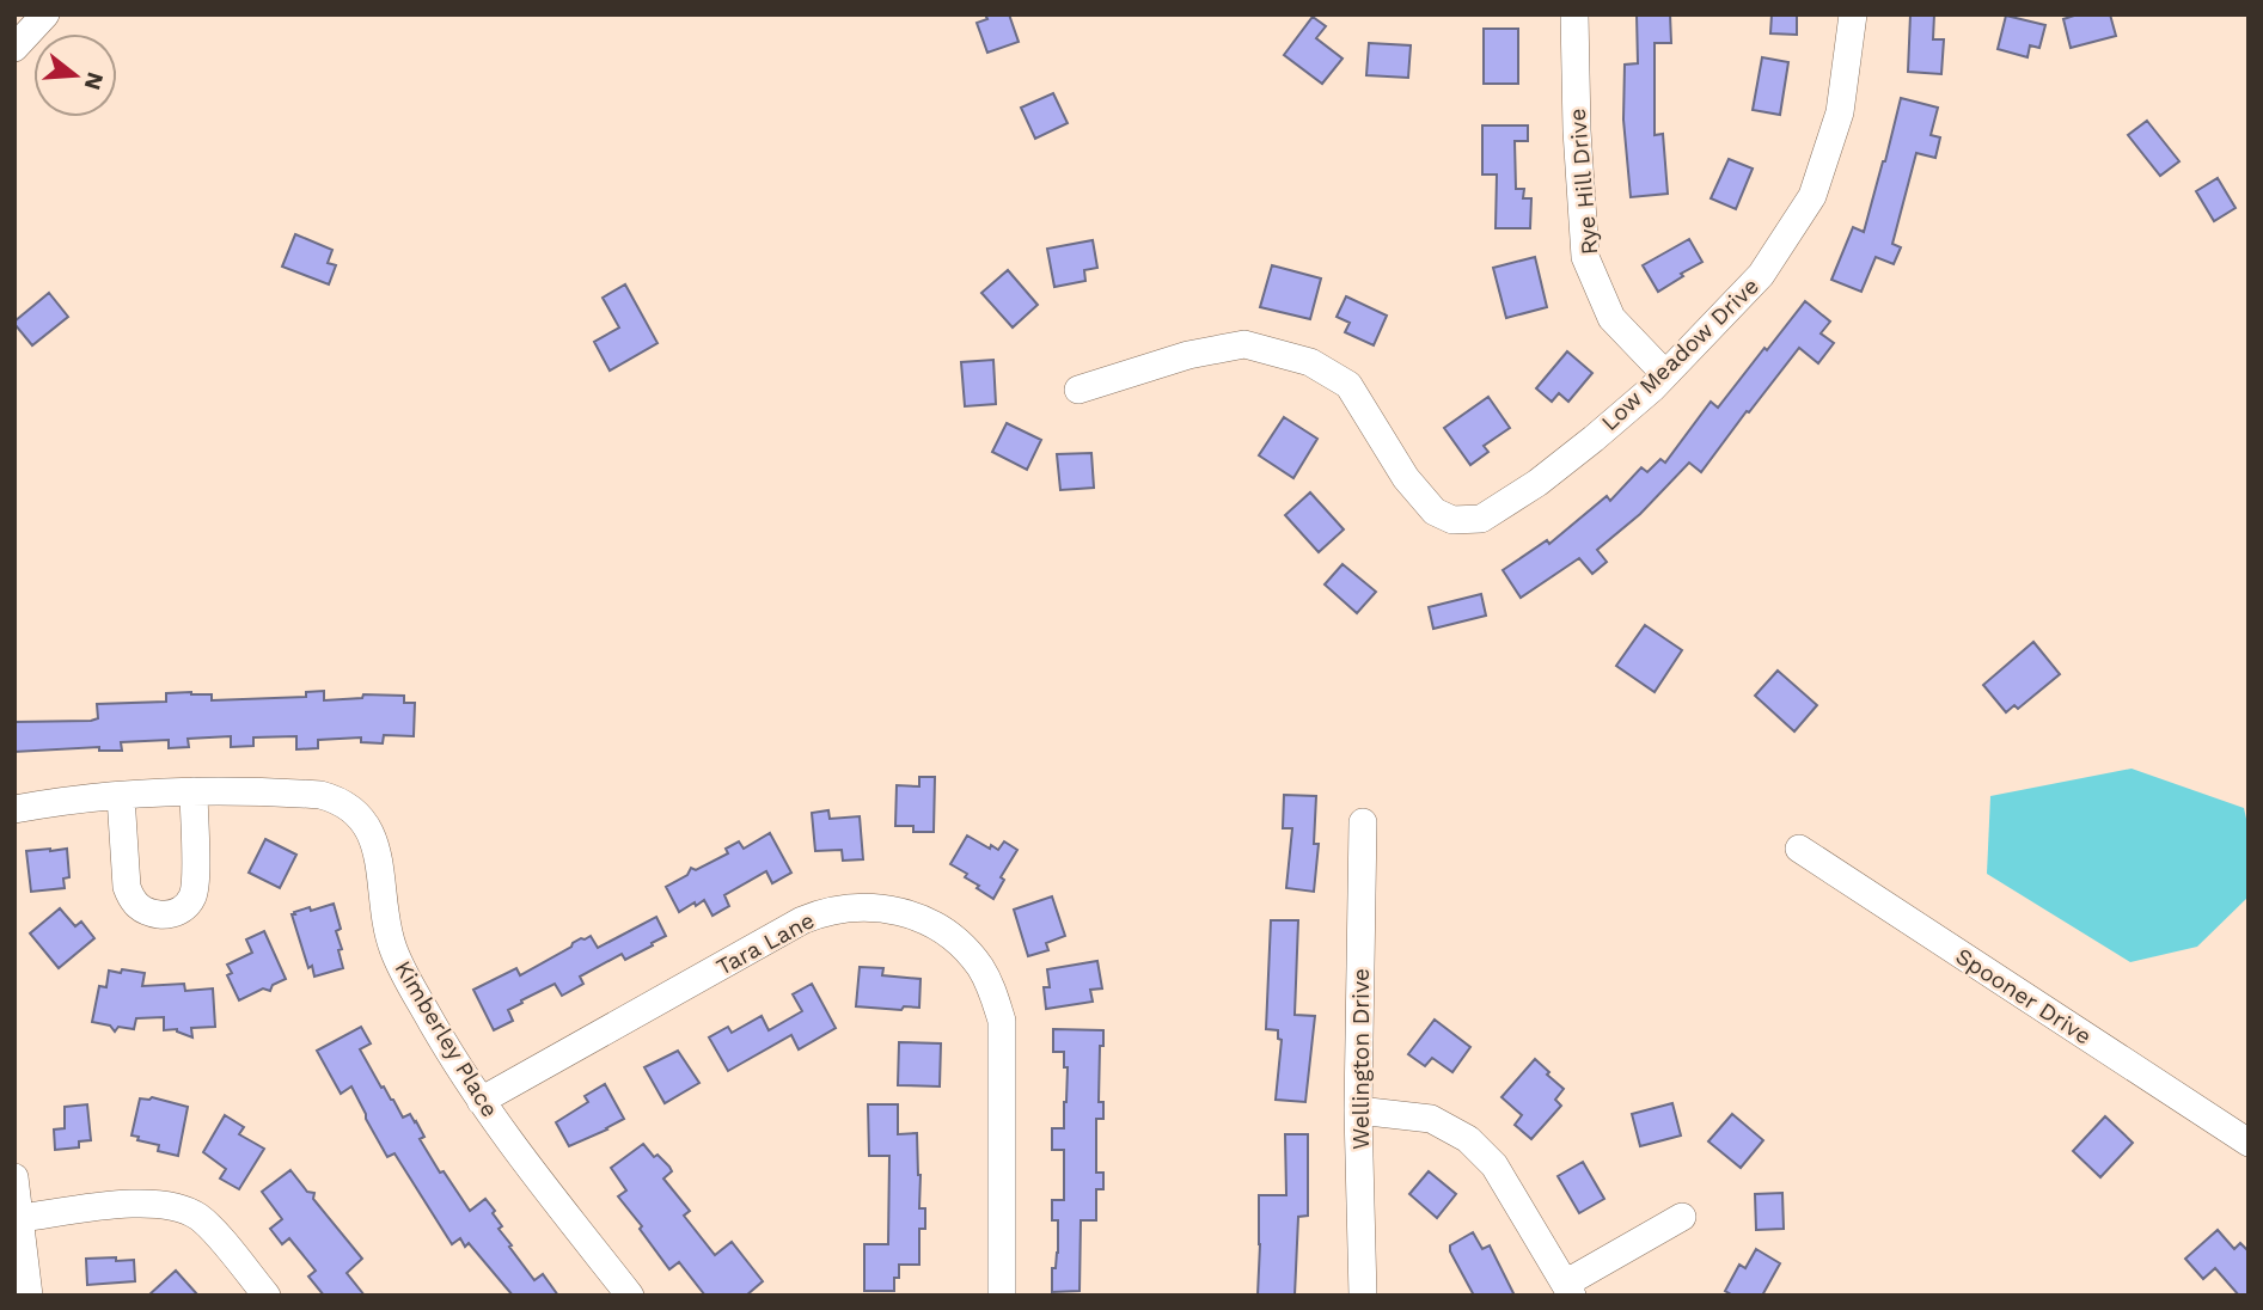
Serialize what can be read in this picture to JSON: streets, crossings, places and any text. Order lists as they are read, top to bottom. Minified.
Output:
{"streets":{"street":["Rye Hill Drive","Low Meadow Drive","Tara Lane","Spooner Drive","Kimberley Place","Wellington Drive"]},"crossings":[["Rye Hill Drive","Low Meadow Drive"],["Tara Lane","Kimberley Place"]],"north":"right"}
